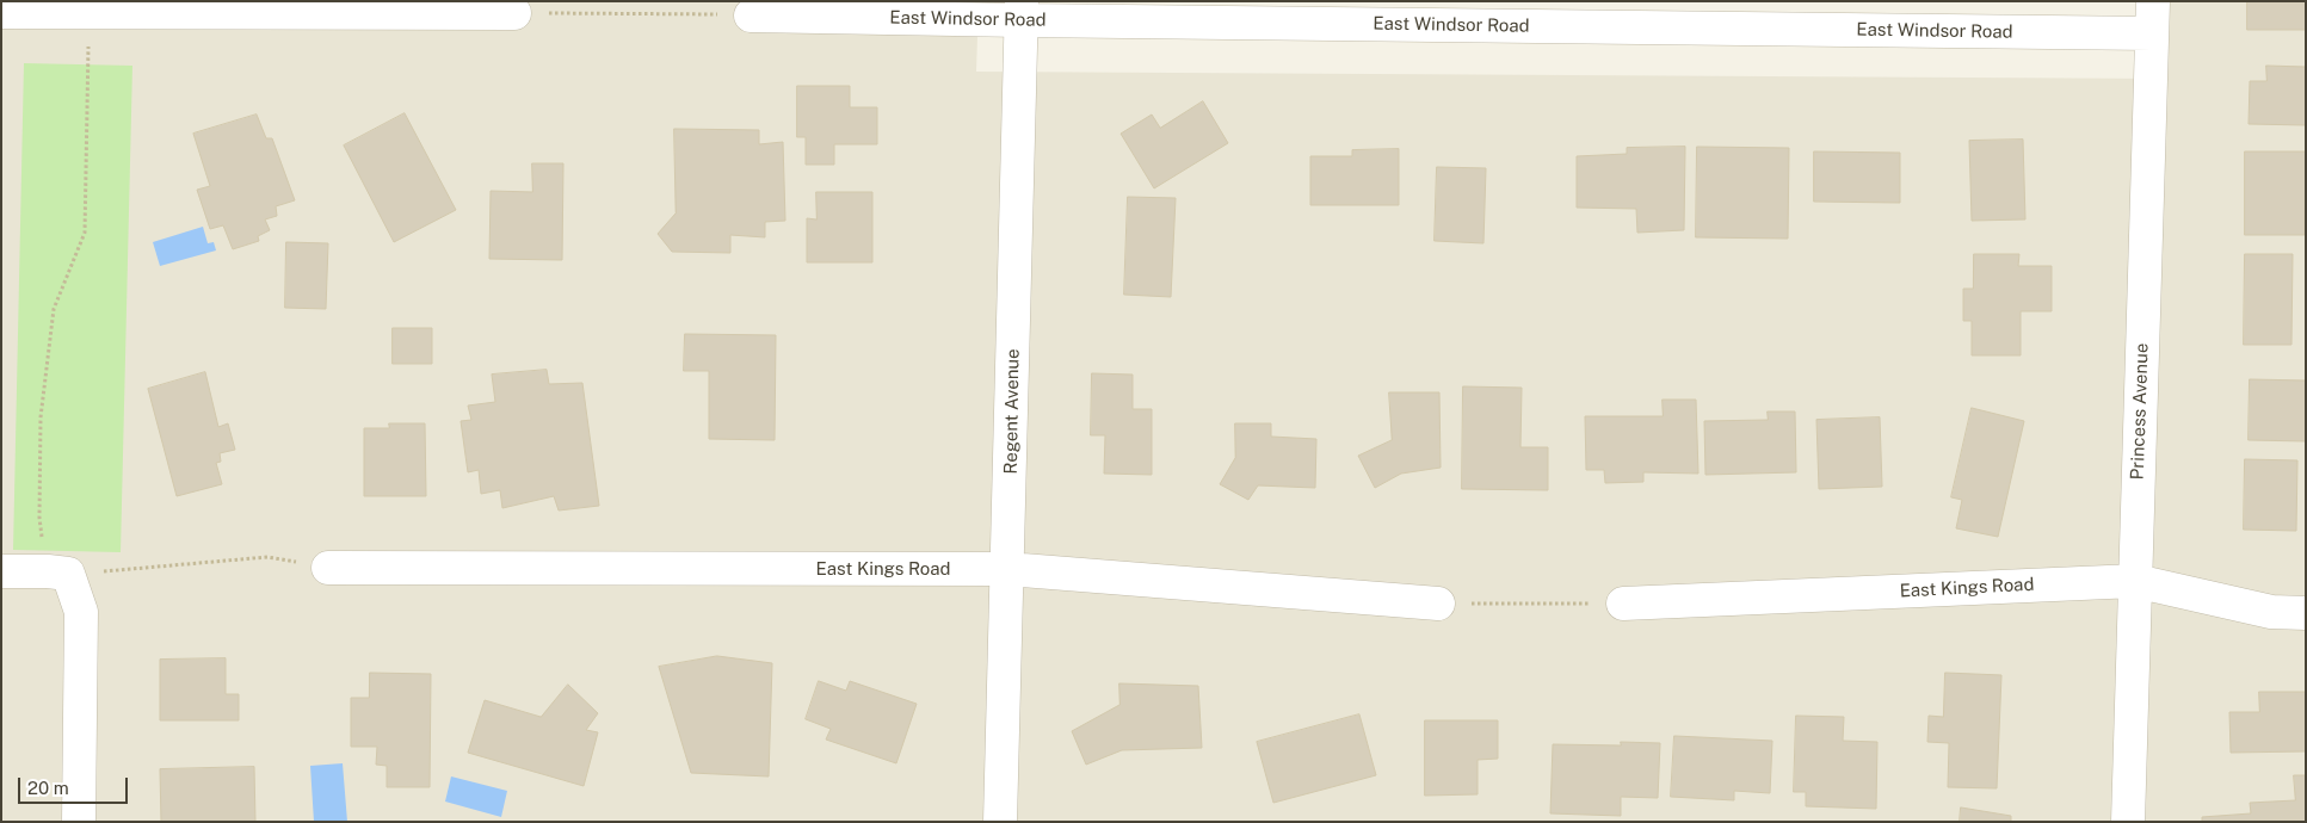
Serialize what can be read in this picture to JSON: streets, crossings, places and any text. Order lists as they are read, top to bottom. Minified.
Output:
{"streets":{"street":["East Windsor Road","Regent Avenue","Princess Avenue","East Kings Road"]},"crossings":[["East Windsor Road","Regent Avenue"],["East Windsor Road","Princess Avenue"],["Regent Avenue","East Kings Road"],["Princess Avenue","East Kings Road"]],"scale_bar":"20 m"}
